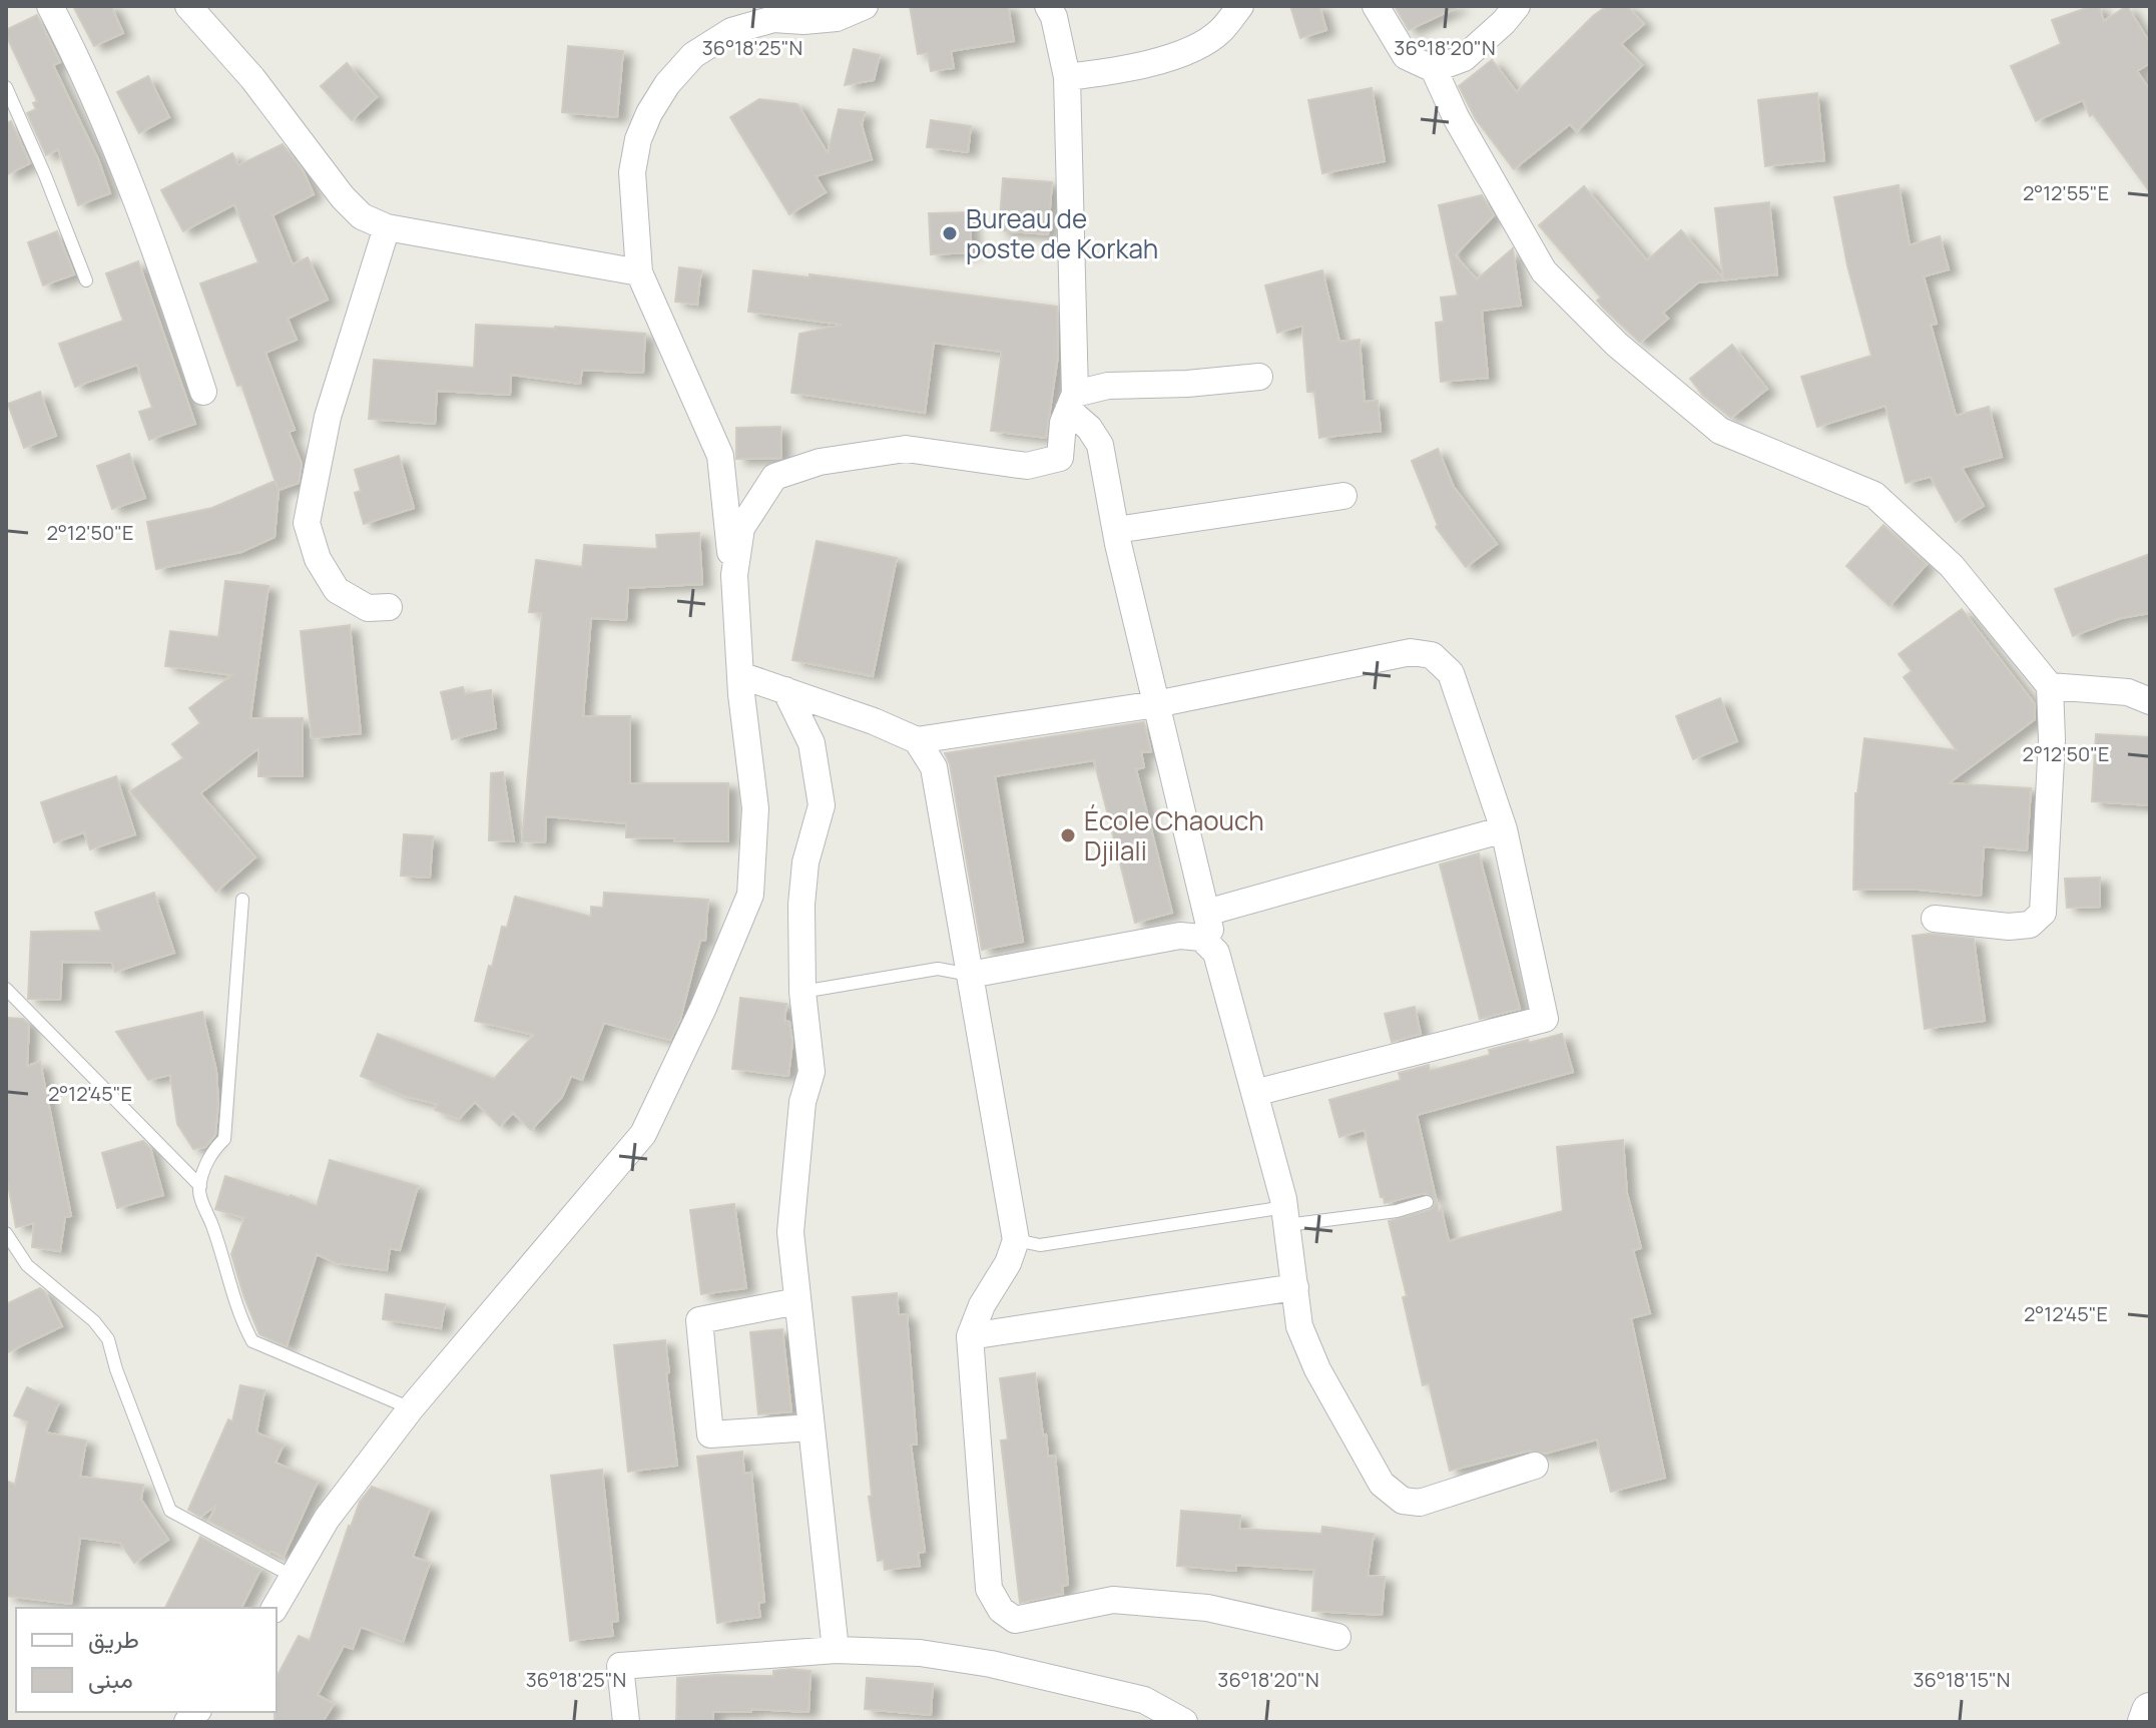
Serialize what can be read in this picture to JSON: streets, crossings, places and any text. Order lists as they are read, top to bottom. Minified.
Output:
{"places":["Bureau de poste de Korkah","École Chaouch Djilali"],"legend":["طريق","مبنى"],"coordinates":["36°18'25\"N","36°18'20\"N","2°12'55\"E","2°12'50\"E","2°12'45\"E","36°18'15\"N"]}
